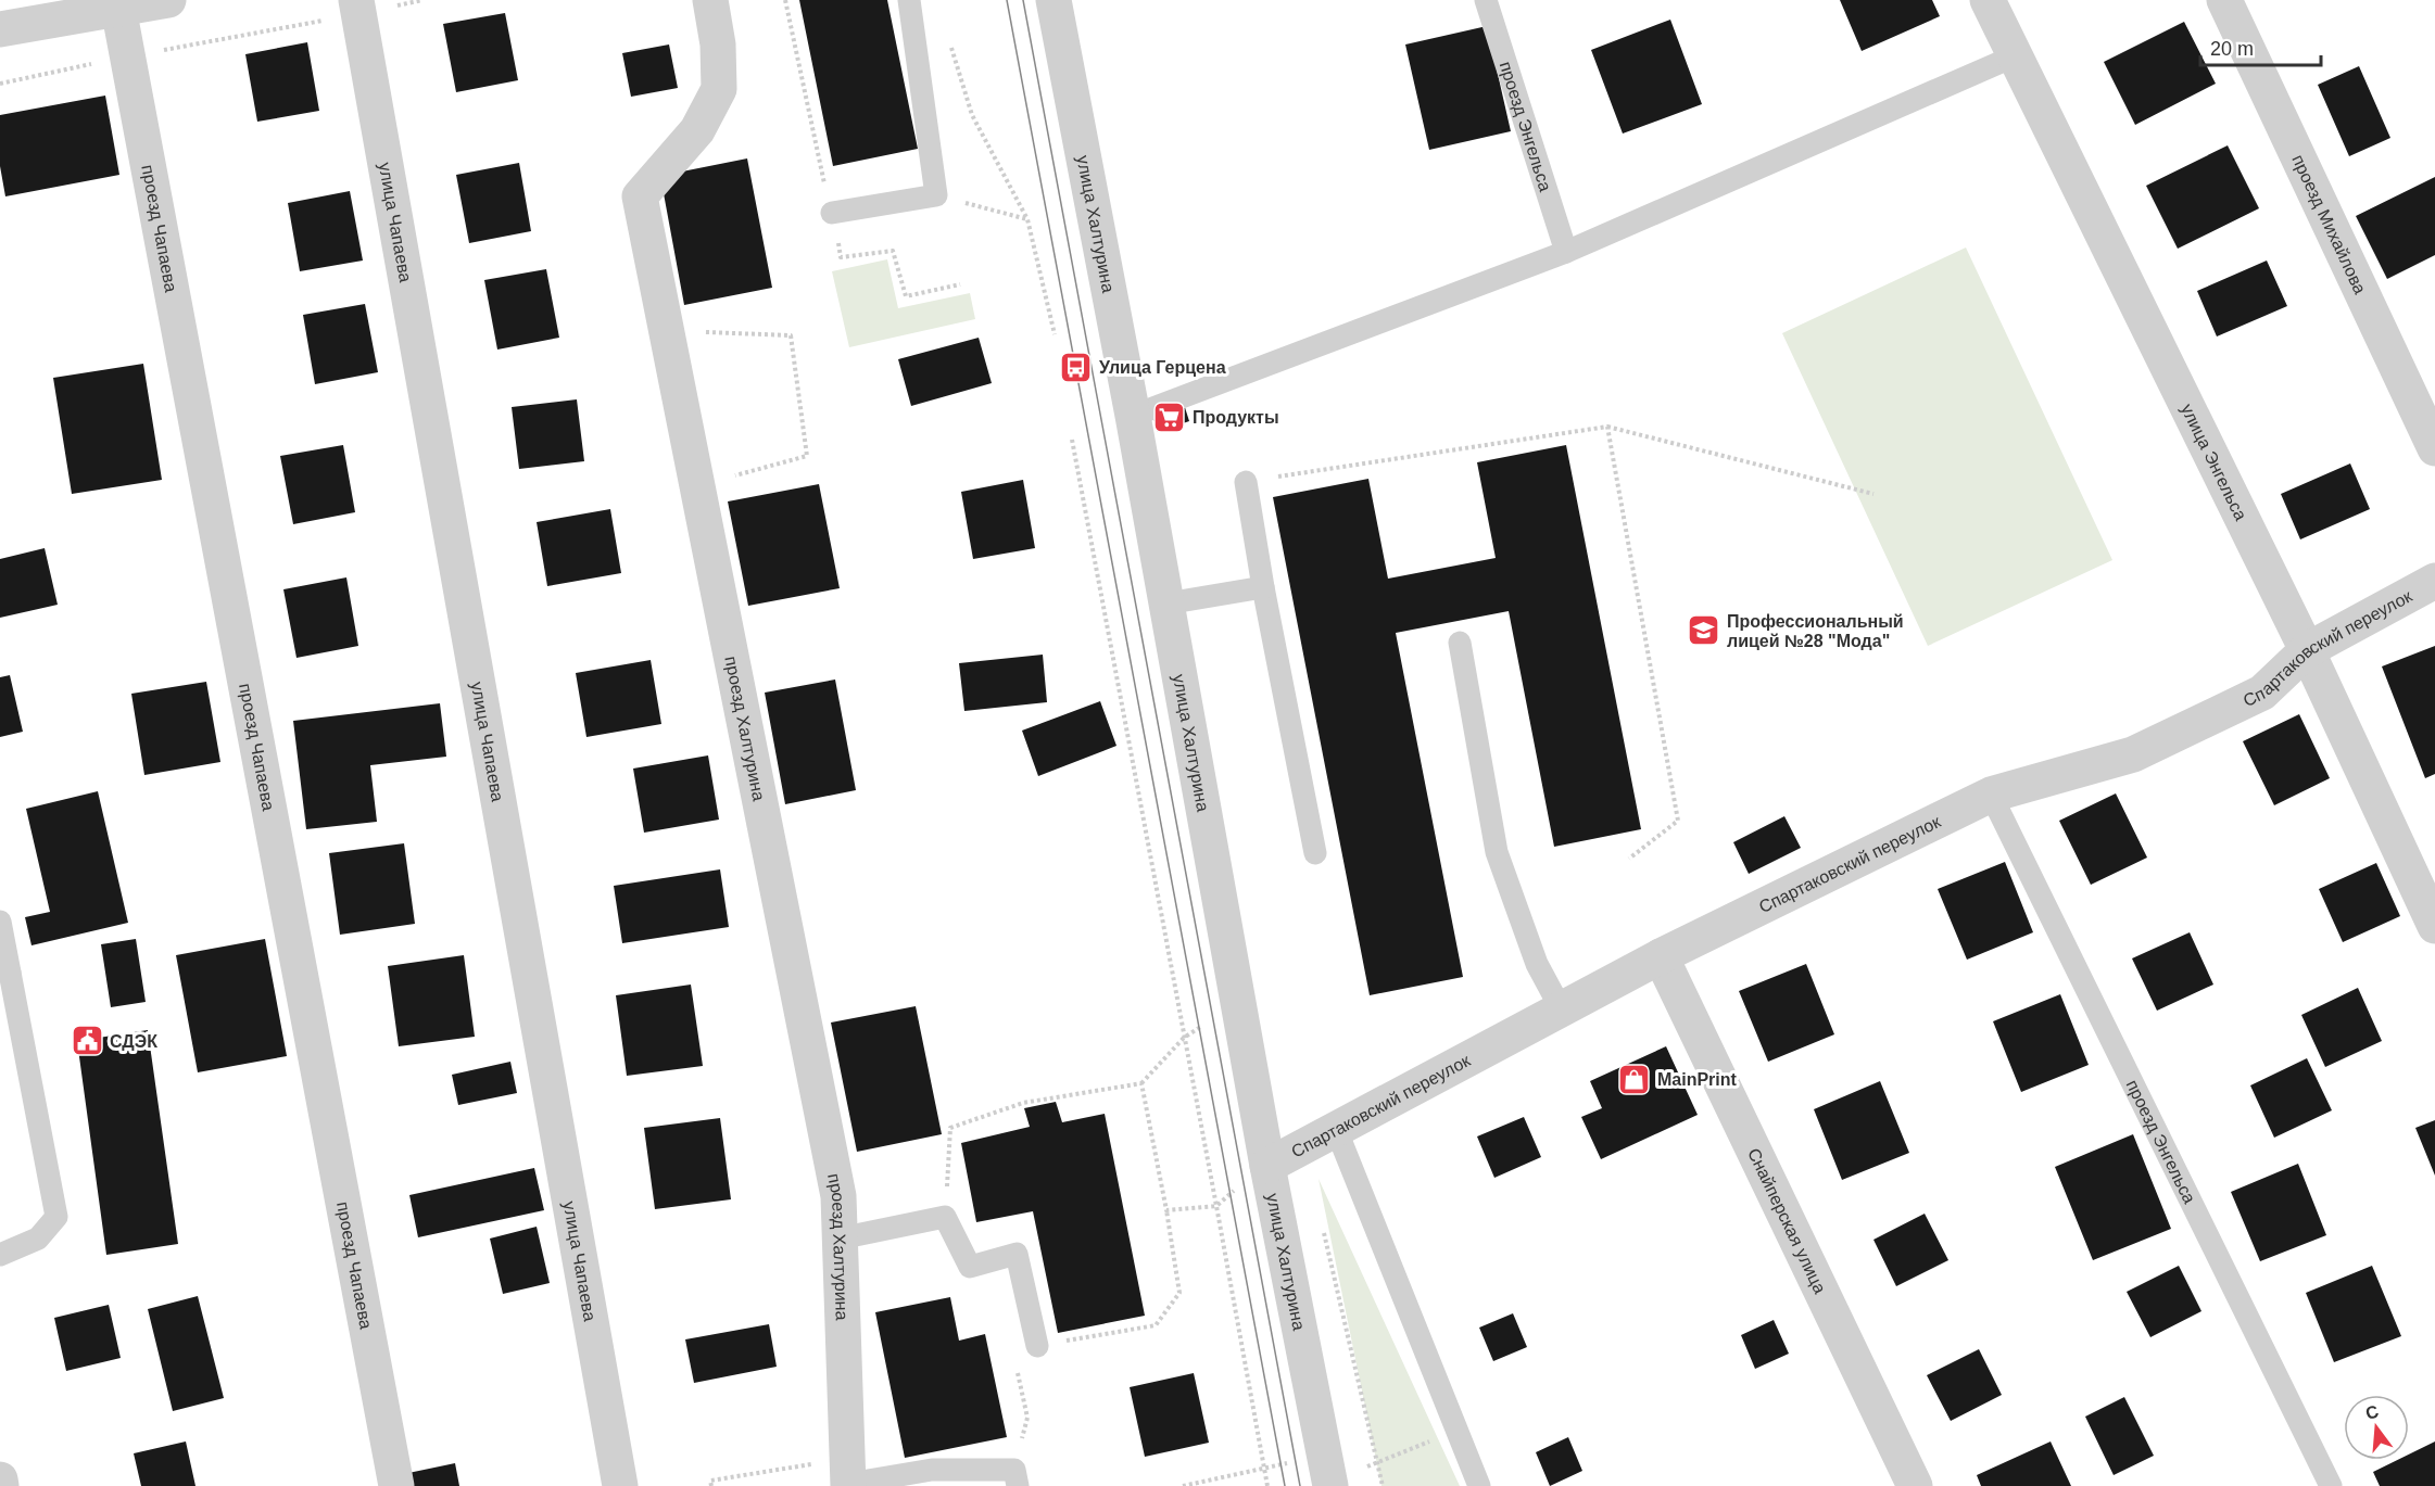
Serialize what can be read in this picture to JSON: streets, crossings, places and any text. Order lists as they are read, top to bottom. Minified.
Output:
{"streets":{"street":["улица Чапаева","улица Халтурина","проезд Михайлова","проезд Чапаева","улица Энгельса","Спартаковский переулок","проезд Халтурина","Снайперская улица"],"lane":["проезд Энгельса"]},"crossings":[["проезд Энгельса","Спартаковский переулок"],["улица Халтурина","Спартаковский переулок"],["улица Энгельса","Спартаковский переулок"],["Спартаковский переулок","Снайперская улица"]],"places":{"bus stop":["Улица Герцена"],"supermarket":["Продукты"],"school or university":["Профессиональный лицей №28 \"Мода\""],"public building":["СДЭК"],"shop":["MainPrint"]},"scale_bar":"20 m","north":"top"}
